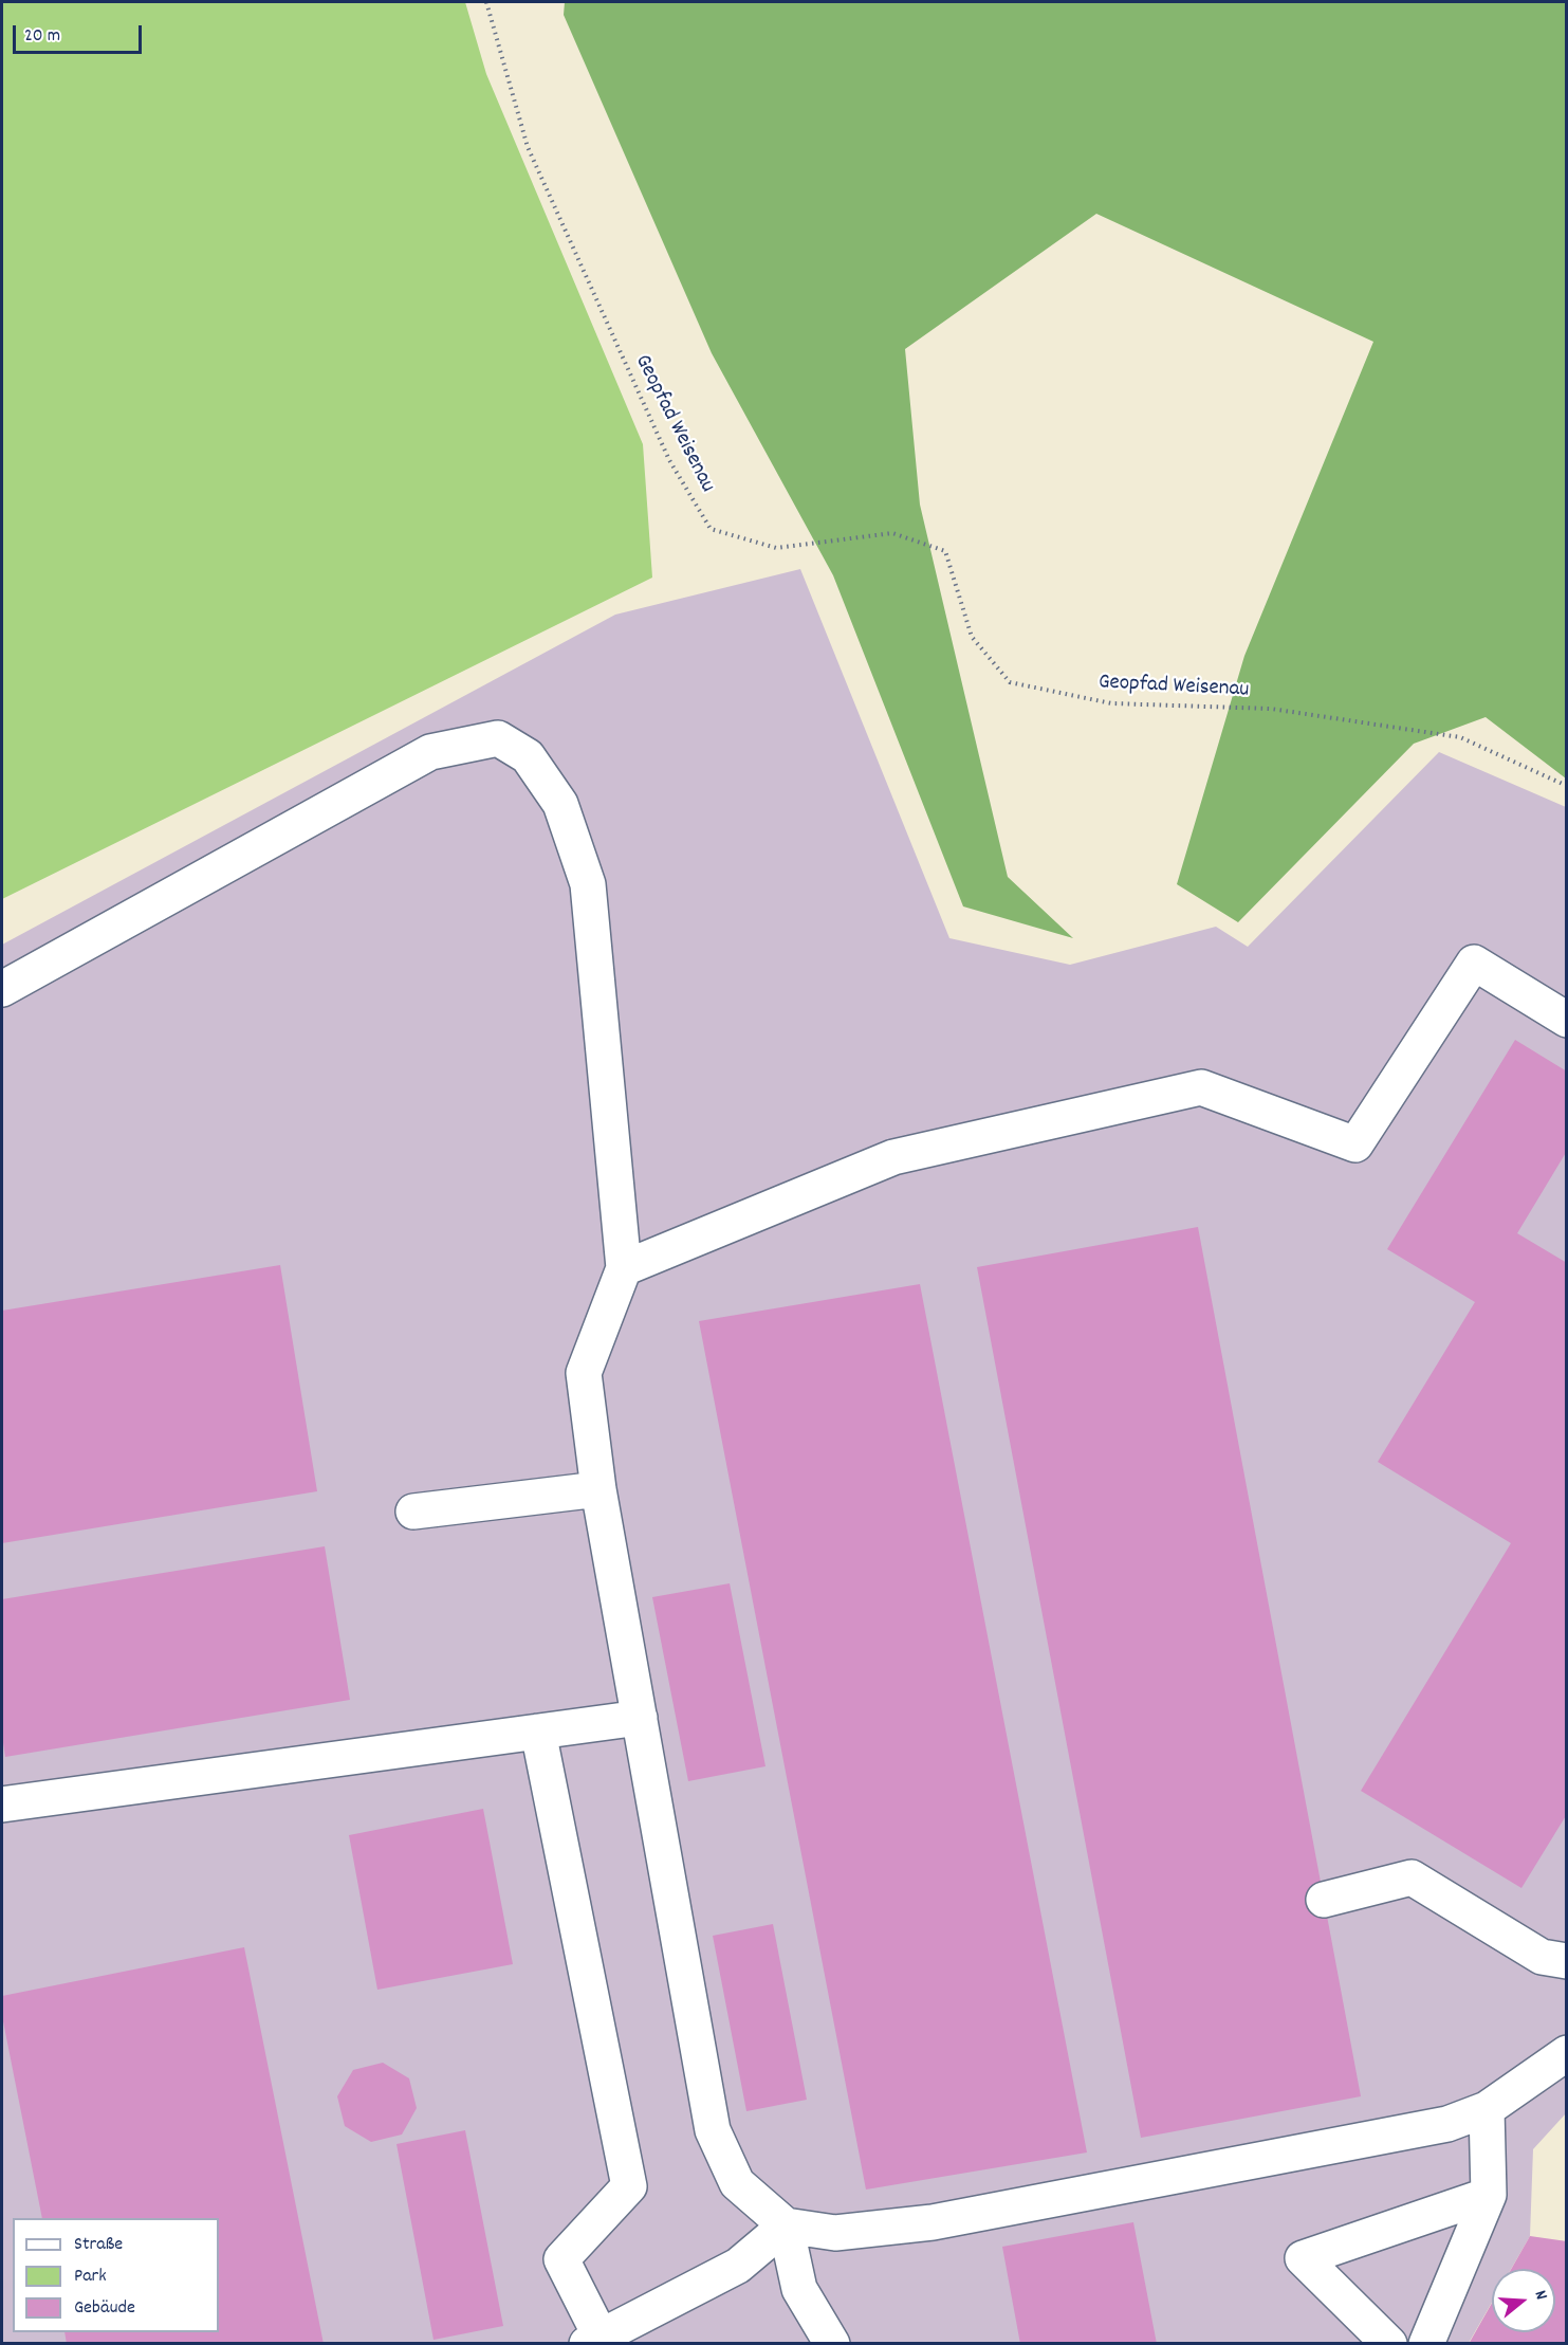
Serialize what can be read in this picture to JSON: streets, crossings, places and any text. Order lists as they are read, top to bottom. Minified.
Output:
{"streets":{"path":["Geopfad Weisenau"]},"legend":["Straße","Park","Gebäude"],"scale_bar":"20 m","north":"right"}
